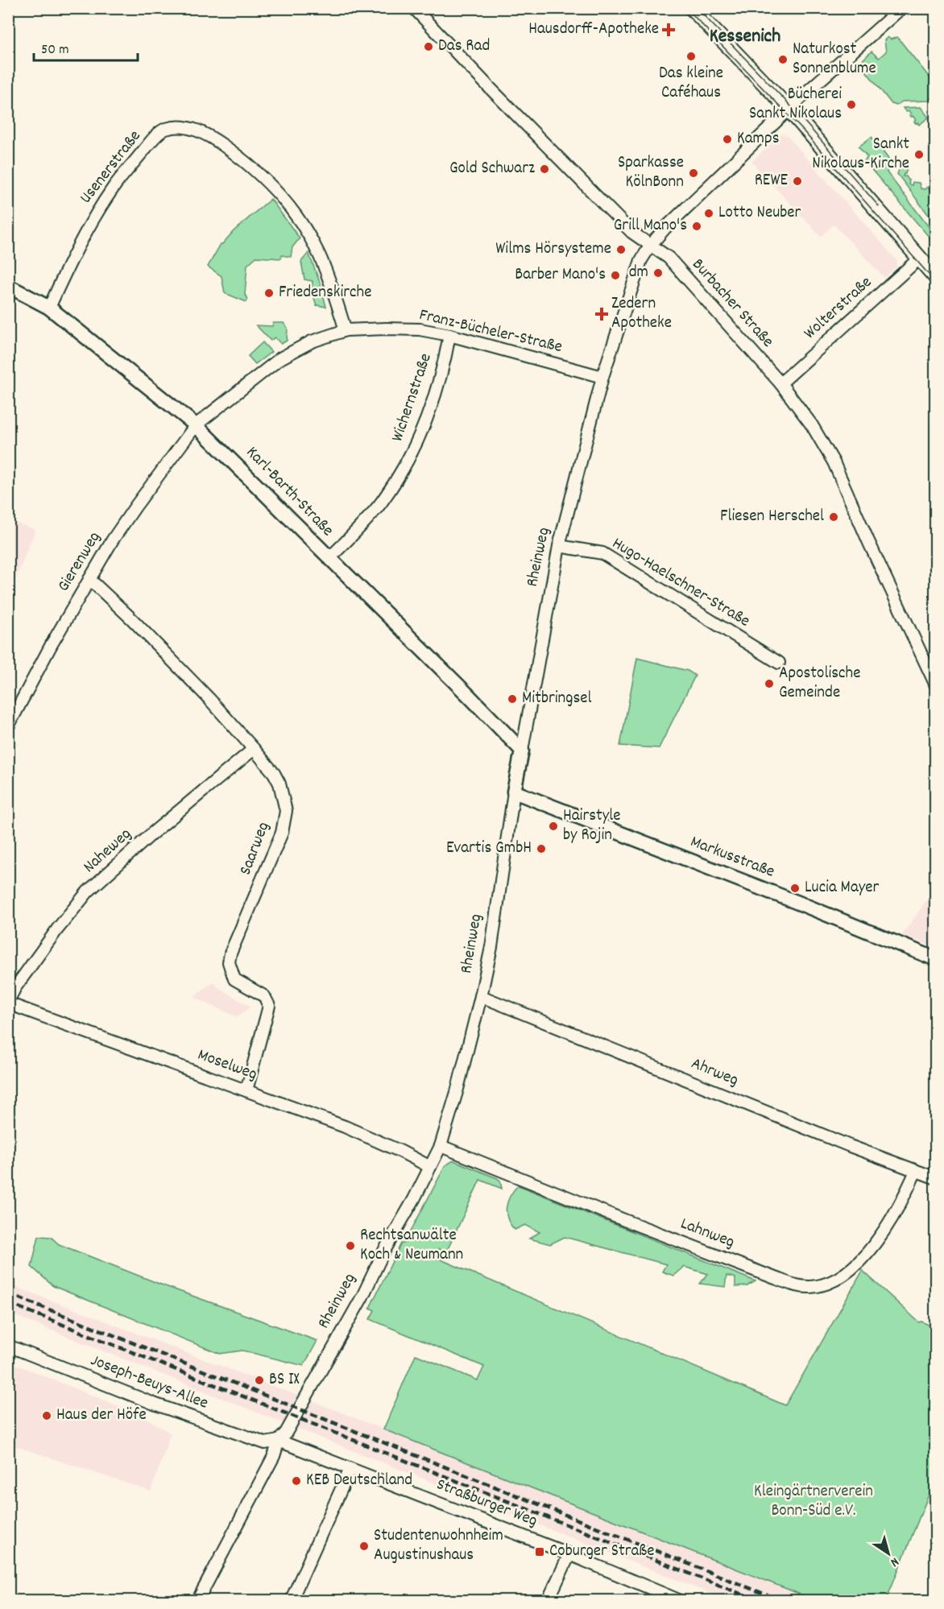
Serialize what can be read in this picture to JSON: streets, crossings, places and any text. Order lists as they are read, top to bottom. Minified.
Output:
{"streets":{"street":["Usenerstraße","Burbacher Straße","Wolterstraße","Franz-Bücheler-Straße","Wichernstraße","Karl-Barth-Straße","Rheinweg","Gierenweg","Hugo-Haelschner-Straße","Saarweg","Naheweg","Markusstraße","Moselweg","Ahrweg","Lahnweg","Joseph-Beuys-Allee","Straßburger Weg"]},"crossings":[["Usenerstraße","Franz-Bücheler-Straße"],["Usenerstraße","Karl-Barth-Straße"],["Burbacher Straße","Wolterstraße"],["Burbacher Straße","Rheinweg"],["Franz-Bücheler-Straße","Wichernstraße"],["Franz-Bücheler-Straße","Karl-Barth-Straße"],["Franz-Bücheler-Straße","Rheinweg"],["Franz-Bücheler-Straße","Gierenweg"],["Wichernstraße","Karl-Barth-Straße"],["Karl-Barth-Straße","Rheinweg"],["Karl-Barth-Straße","Gierenweg"],["Rheinweg","Hugo-Haelschner-Straße"],["Rheinweg","Markusstraße"],["Rheinweg","Moselweg"],["Rheinweg","Ahrweg"],["Rheinweg","Lahnweg"],["Rheinweg","Joseph-Beuys-Allee"],["Rheinweg","Straßburger Weg"],["Gierenweg","Saarweg"],["Saarweg","Naheweg"],["Saarweg","Moselweg"],["Naheweg","Moselweg"],["Ahrweg","Lahnweg"],["Joseph-Beuys-Allee","Straßburger Weg"]],"districts":["Kessenich"],"parks":["Kleingärtnerverein Bonn-Süd e.V."],"places":{"health":["Hausdorff-Apotheke","Zedern Apotheke"],"other":["Das Rad","Das kleine Caféhaus","Naturkost Sonnenblume","Bücherei Sankt Nikolaus","Kamps","Sankt Nikolaus-Kirche","Gold Schwarz","Sparkasse KölnBonn","REWE","Lotto Neuber","Grill Mano's","Wilms Hörsysteme","dm","Barber Mano's","Friedenskirche","Fliesen Herschel","Apostolische Gemeinde","Mitbringsel","Hairstyle by Rojin","Evartis GmbH","Lucia Mayer","Rechtsanwälte Koch & Neumann","BS IX","Haus der Höfe","KEB Deutschland","Studentenwohnheim Augustinushaus"],"transit":["Coburger Straße"]},"scale_bar":"50 m","north":"bottom right"}
